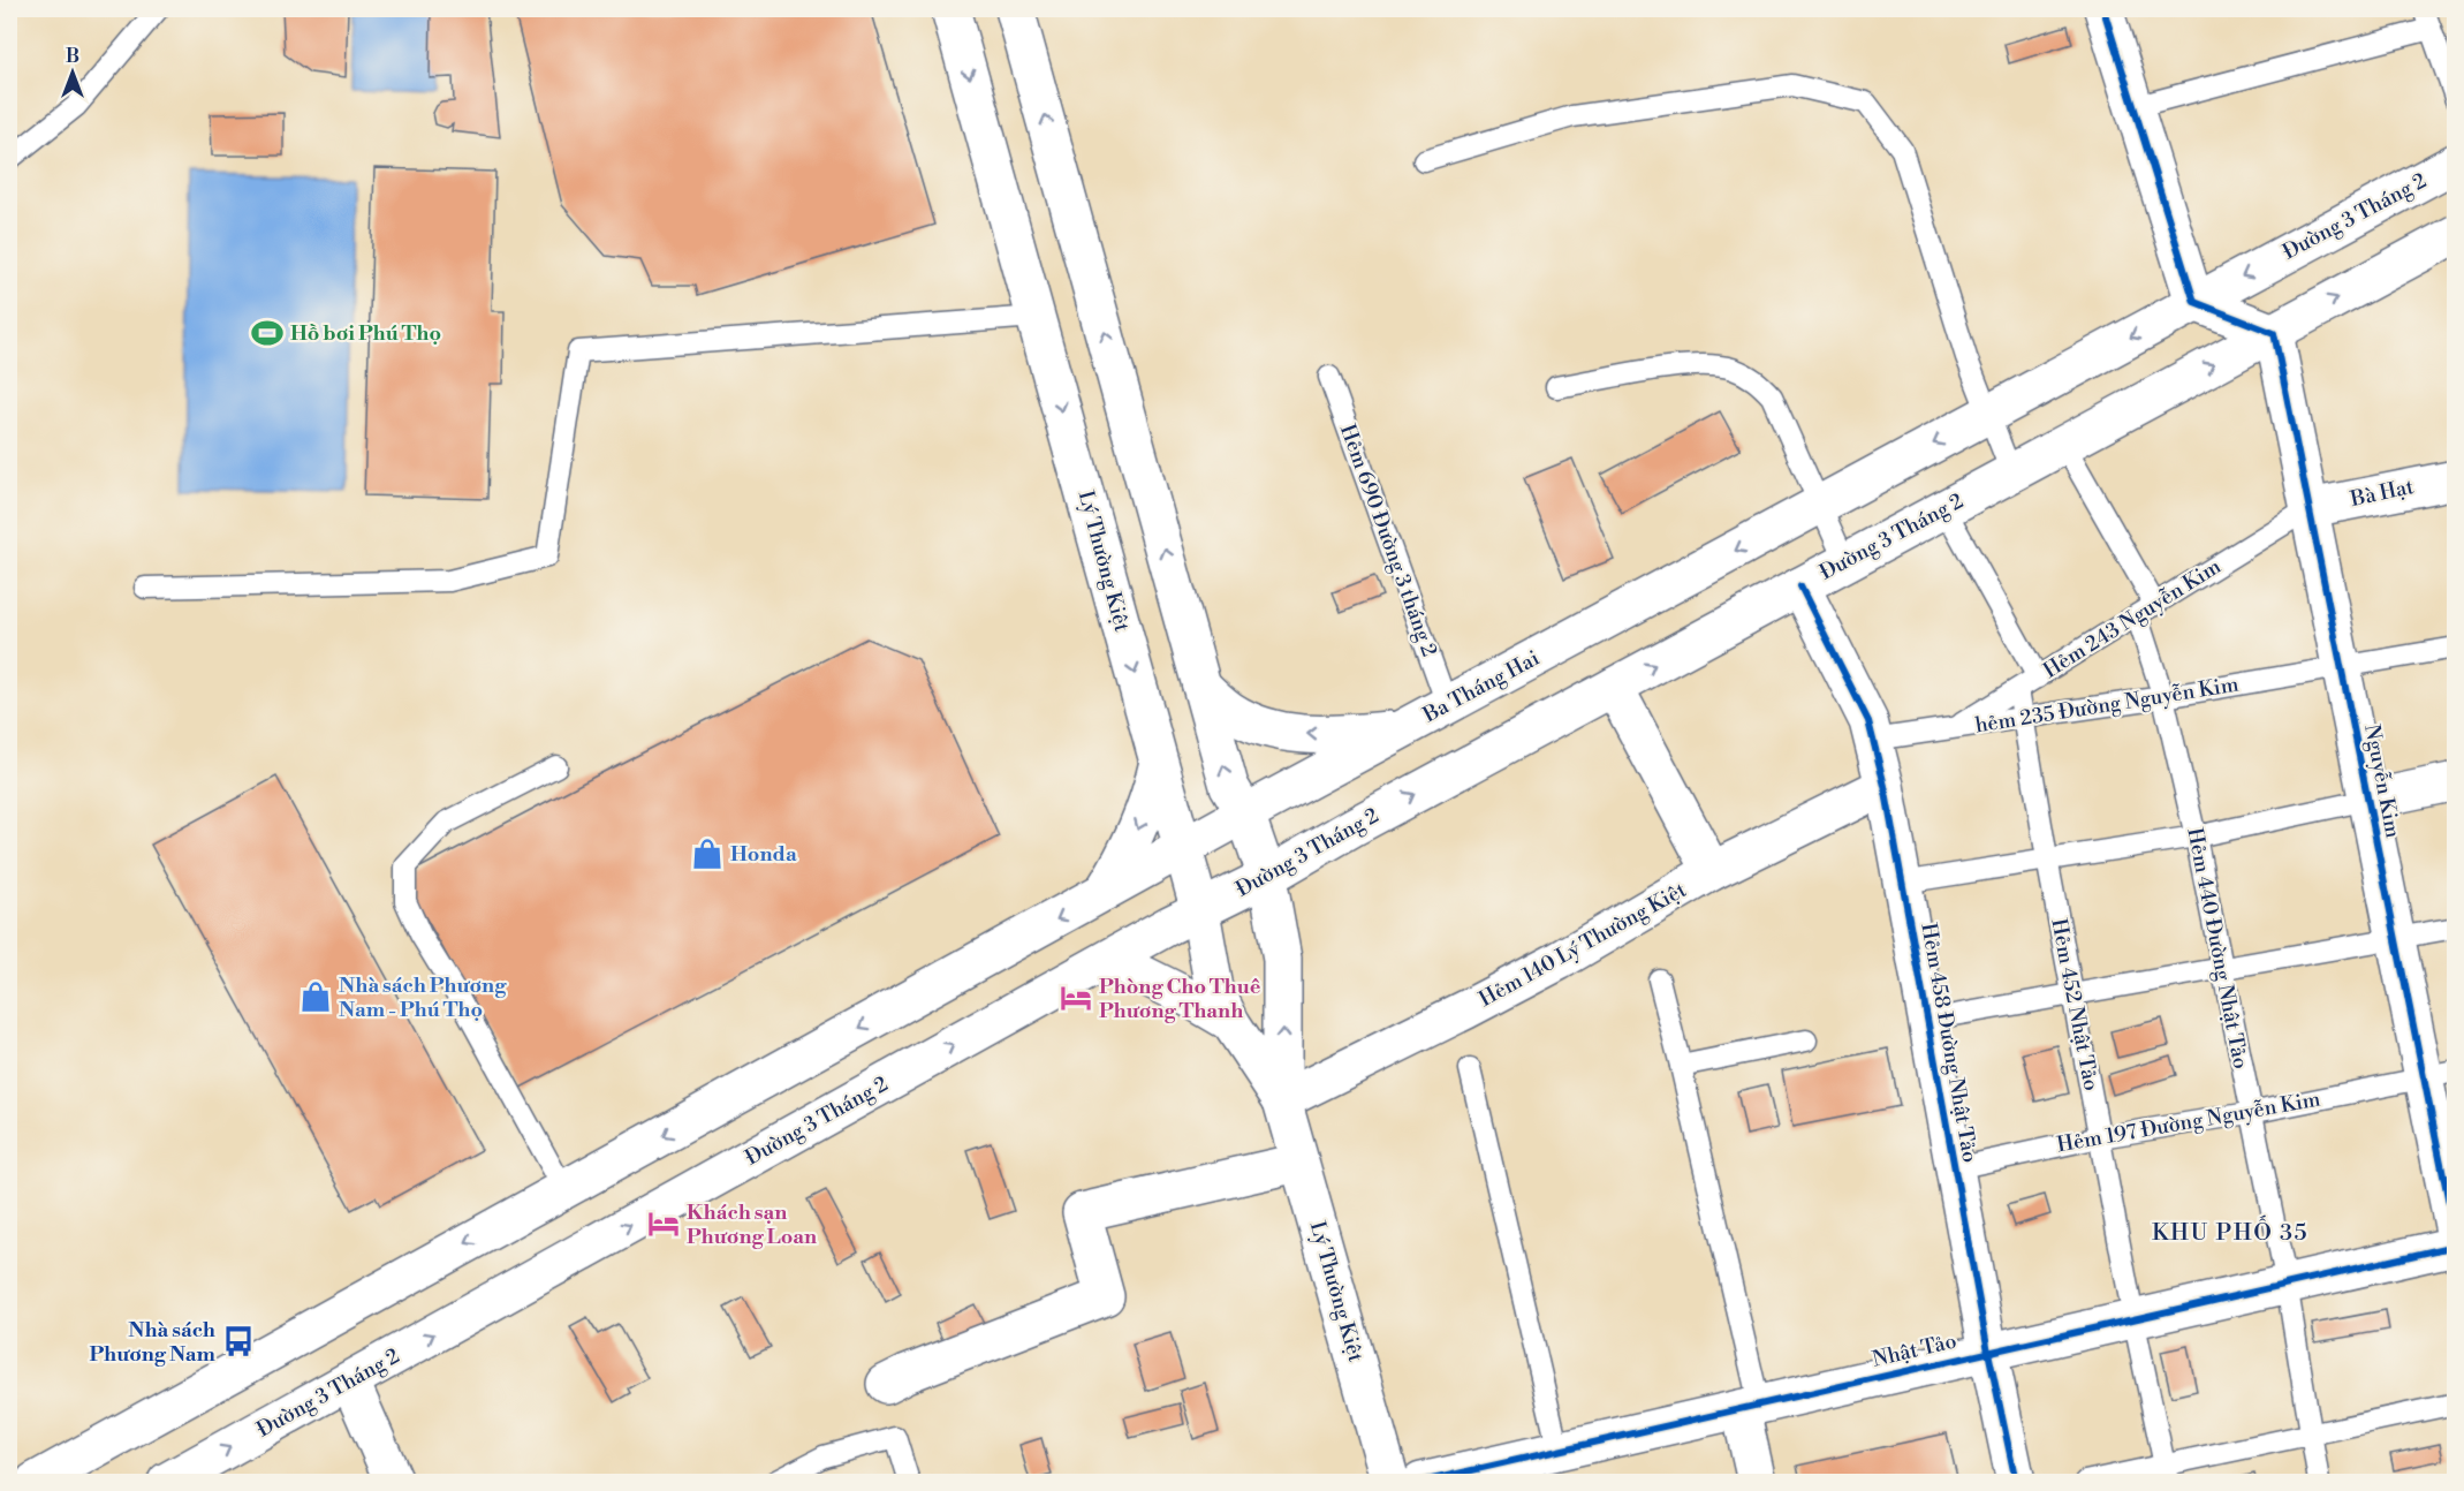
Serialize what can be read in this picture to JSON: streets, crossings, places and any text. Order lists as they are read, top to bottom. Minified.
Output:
{"streets":{"main road":["Đường 3 Tháng 2","Bà Hạt","Lý Thường Kiệt","Ba Tháng Hai","Nguyễn Kim","Hẻm 140 Lý Thường Kiệt","Hẻm 458 Đường Nhật Tảo","Nhật Tảo"],"lane":["Hẻm 690 Đường 3 tháng 2","Hẻm 243 Nguyễn Kim","hẻm 235 Đường Nguyễn Kim","Hẻm 440 Đường Nhật Tảo","Hẻm 452 Nhật Tảo","Hẻm 197 Đường Nguyễn Kim"]},"crossings":[["Đường 3 Tháng 2","Lý Thường Kiệt"],["Đường 3 Tháng 2","Ba Tháng Hai"],["Đường 3 Tháng 2","Nguyễn Kim"],["Đường 3 Tháng 2","Hẻm 440 Đường Nhật Tảo"],["Đường 3 Tháng 2","Hẻm 458 Đường Nhật Tảo"],["Bà Hạt","Hẻm 243 Nguyễn Kim"],["Bà Hạt","Nguyễn Kim"],["Hẻm 690 Đường 3 tháng 2","Ba Tháng Hai"],["Lý Thường Kiệt","Hẻm 140 Lý Thường Kiệt"],["Hẻm 243 Nguyễn Kim","hẻm 235 Đường Nguyễn Kim"],["Hẻm 243 Nguyễn Kim","Nguyễn Kim"],["Hẻm 243 Nguyễn Kim","Hẻm 440 Đường Nhật Tảo"],["Hẻm 243 Nguyễn Kim","Hẻm 452 Nhật Tảo"],["hẻm 235 Đường Nguyễn Kim","Nguyễn Kim"],["hẻm 235 Đường Nguyễn Kim","Hẻm 440 Đường Nhật Tảo"],["hẻm 235 Đường Nguyễn Kim","Hẻm 452 Nhật Tảo"],["hẻm 235 Đường Nguyễn Kim","Hẻm 458 Đường Nhật Tảo"],["Nguyễn Kim","Hẻm 197 Đường Nguyễn Kim"],["Hẻm 140 Lý Thường Kiệt","Hẻm 458 Đường Nhật Tảo"],["Hẻm 440 Đường Nhật Tảo","Hẻm 197 Đường Nguyễn Kim"],["Hẻm 440 Đường Nhật Tảo","Nhật Tảo"],["Hẻm 452 Nhật Tảo","Hẻm 197 Đường Nguyễn Kim"],["Hẻm 452 Nhật Tảo","Nhật Tảo"],["Hẻm 458 Đường Nhật Tảo","Hẻm 197 Đường Nguyễn Kim"],["Hẻm 458 Đường Nhật Tảo","Nhật Tảo"]],"districts":["KHU PHỐ 35"],"places":{"sports":["Hồ bơi Phú Thọ"],"shop":["Honda","Nhà sách Phương Nam - Phú Thọ"],"hotel":["Phòng Cho Thuê Phương Thanh","Khách sạn Phương Loan"],"bus stop":["Nhà sách Phương Nam"]},"north":"top"}
